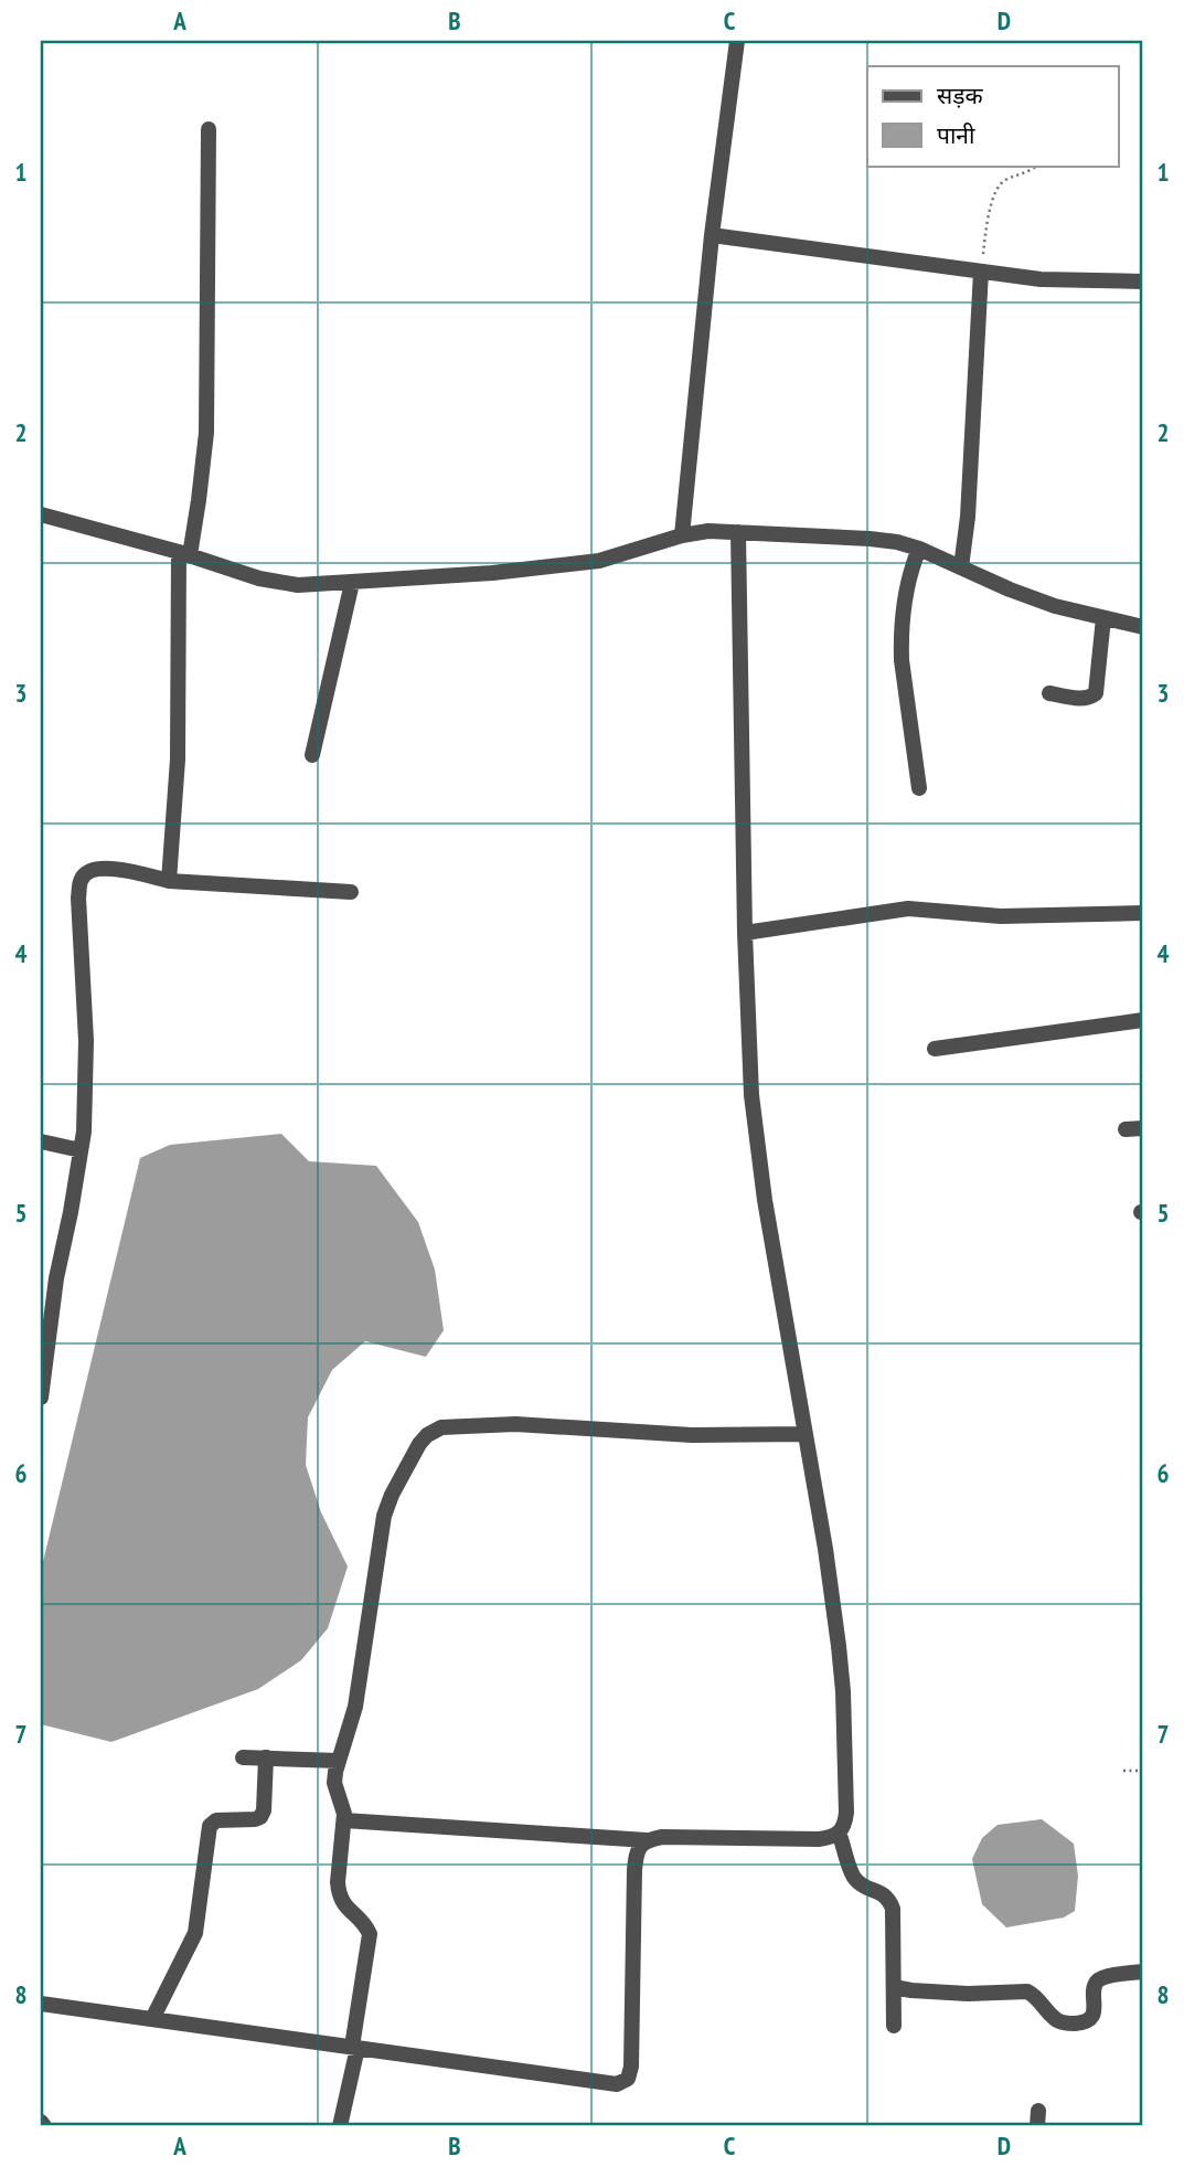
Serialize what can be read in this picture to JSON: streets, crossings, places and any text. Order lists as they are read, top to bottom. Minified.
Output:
{"legend":["सड़क","पानी"],"grid":{"columns":["A","B","C","D"],"rows":["1","2","3","4","5","6","7","8"]}}
